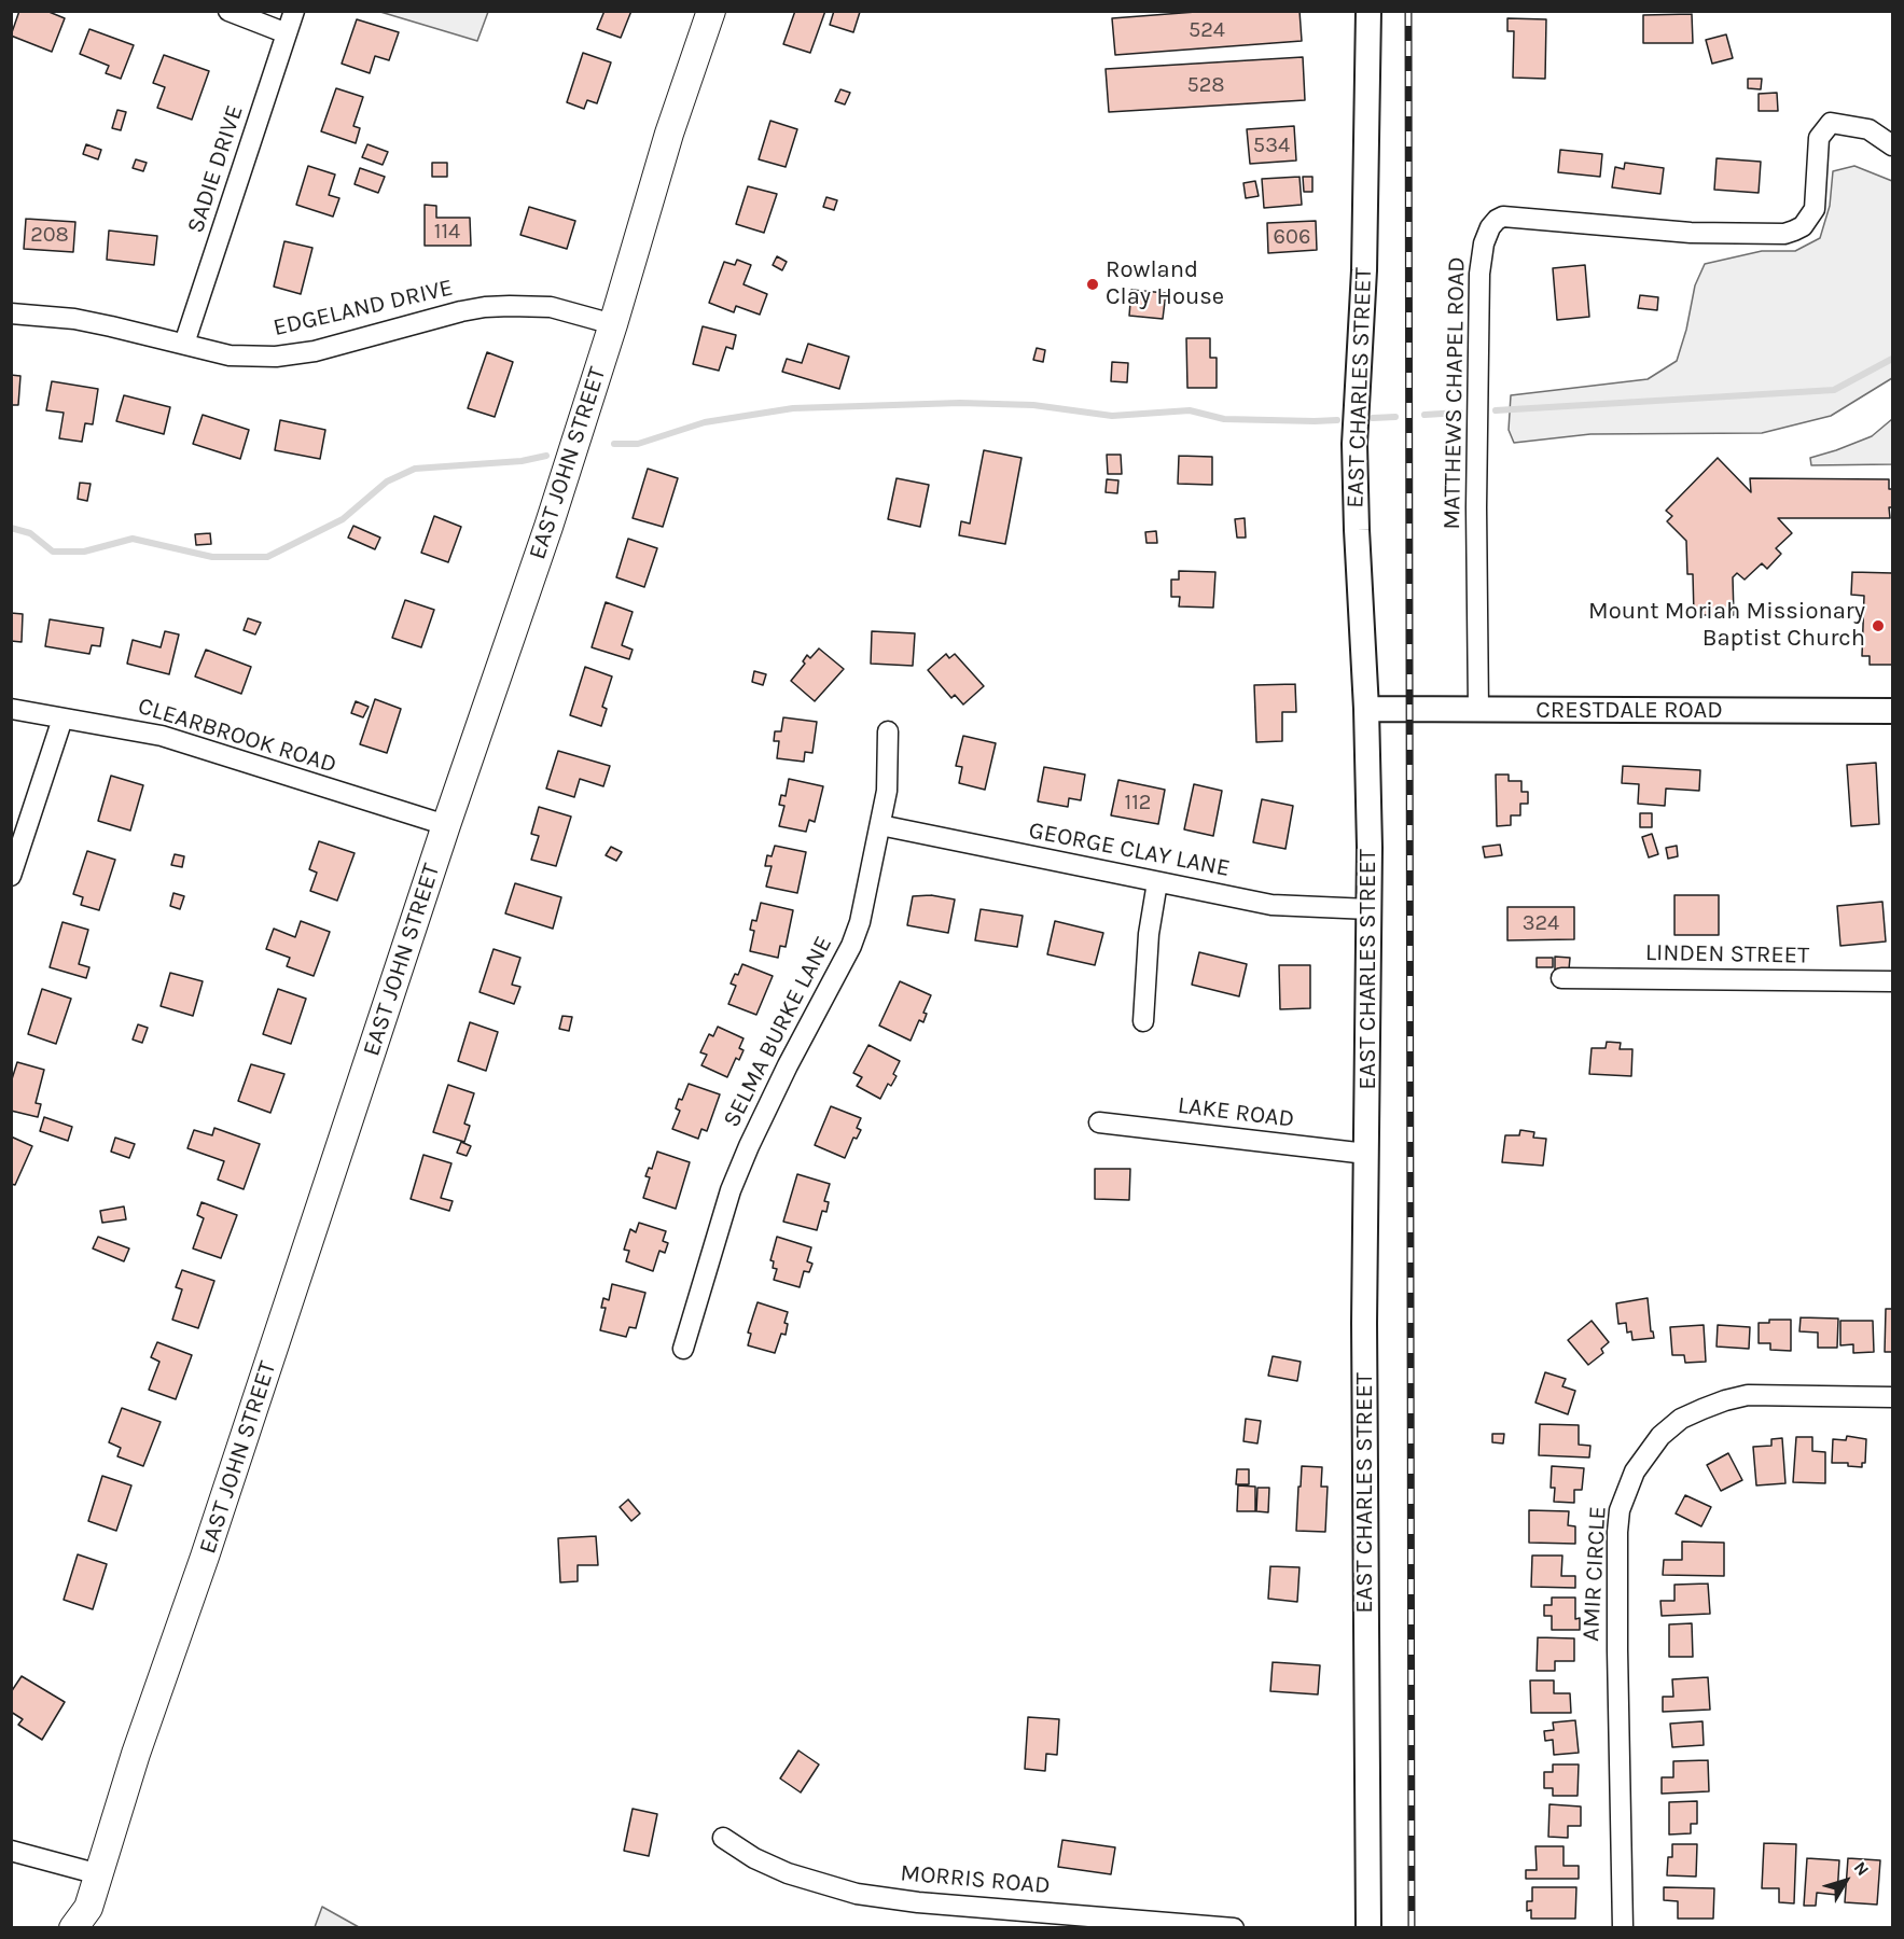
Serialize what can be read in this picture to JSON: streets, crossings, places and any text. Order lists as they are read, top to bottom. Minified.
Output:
{"streets":{"main road":["EAST JOHN STREET"],"street":["SADIE DRIVE","EDGELAND DRIVE","EAST CHARLES STREET","MATTHEWS CHAPEL ROAD","CRESTDALE ROAD","CLEARBROOK ROAD","GEORGE CLAY LANE","LINDEN STREET","SELMA BURKE LANE","LAKE ROAD","AMIR CIRCLE","MORRIS ROAD"]},"crossings":[["SADIE DRIVE","EDGELAND DRIVE"],["EDGELAND DRIVE","EAST JOHN STREET"],["EAST CHARLES STREET","CRESTDALE ROAD"],["EAST CHARLES STREET","GEORGE CLAY LANE"],["EAST CHARLES STREET","LAKE ROAD"],["MATTHEWS CHAPEL ROAD","CRESTDALE ROAD"],["EAST JOHN STREET","CLEARBROOK ROAD"],["GEORGE CLAY LANE","SELMA BURKE LANE"]],"places":["Rowland Clay House","Mount Moriah Missionary Baptist Church"],"house_numbers":["524","528","534","114","208","606","112","324"],"north":"top right"}
